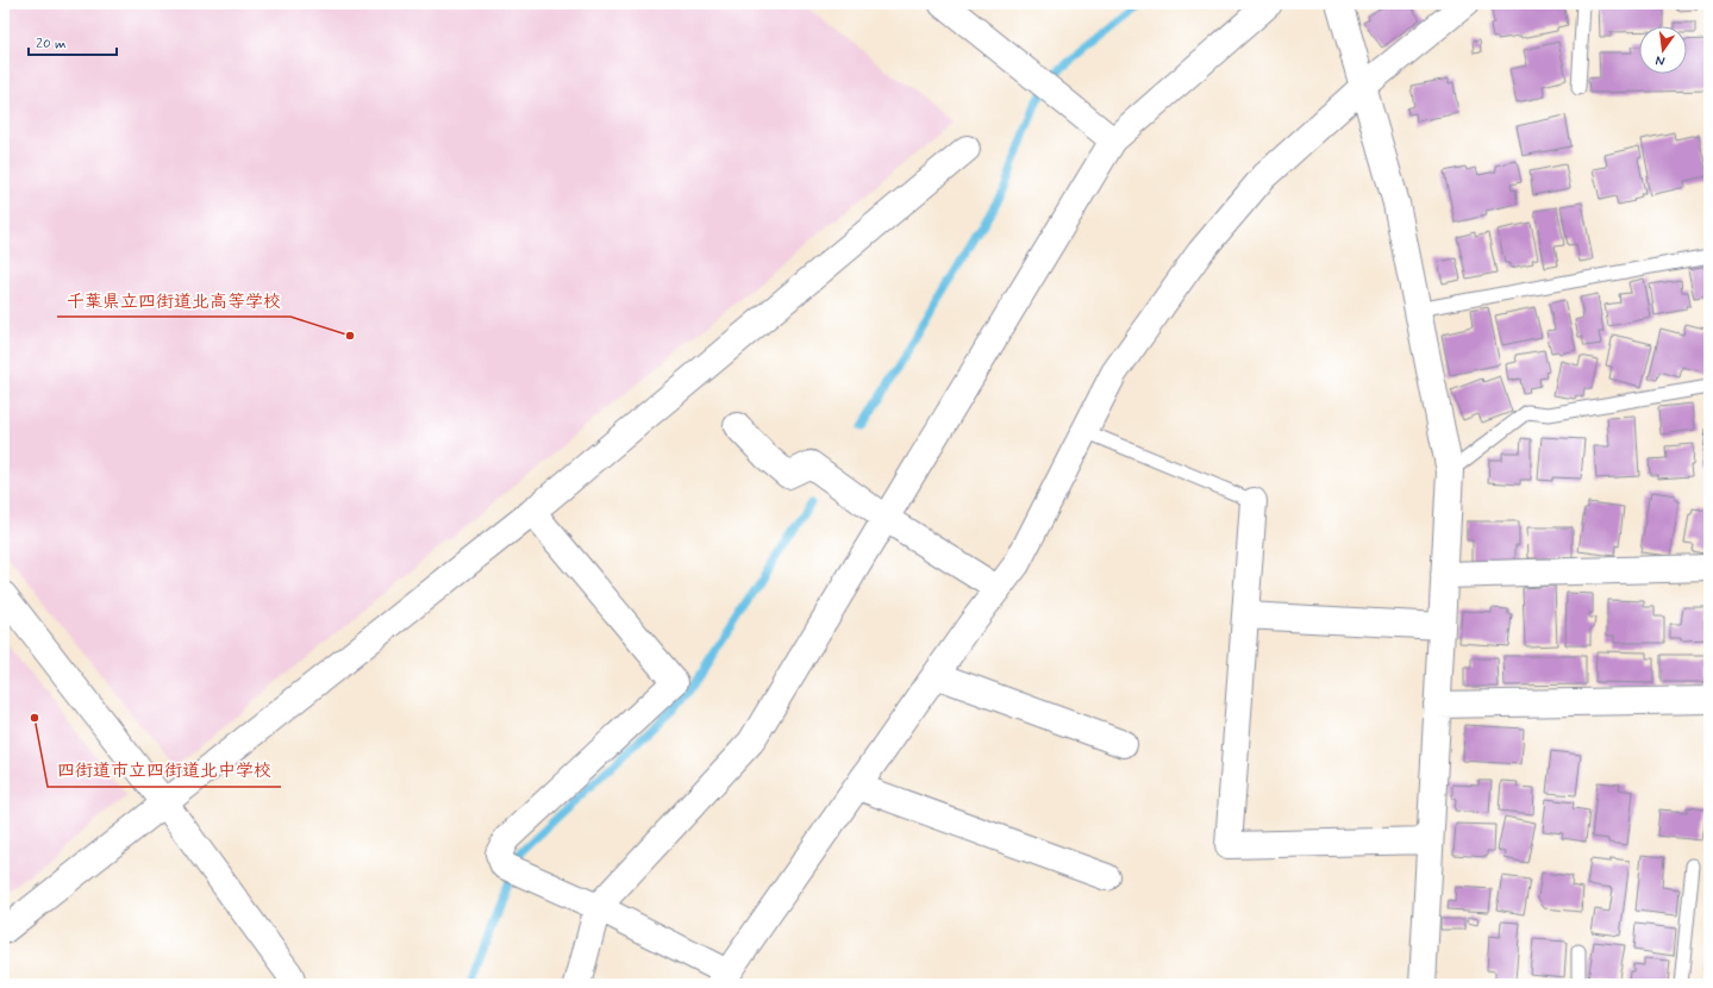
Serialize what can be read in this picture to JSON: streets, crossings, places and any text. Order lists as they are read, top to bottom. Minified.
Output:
{"places":["千葉県立四街道北高等学校","四街道市立四街道北中学校"],"scale_bar":"20 m","north":"bottom"}
